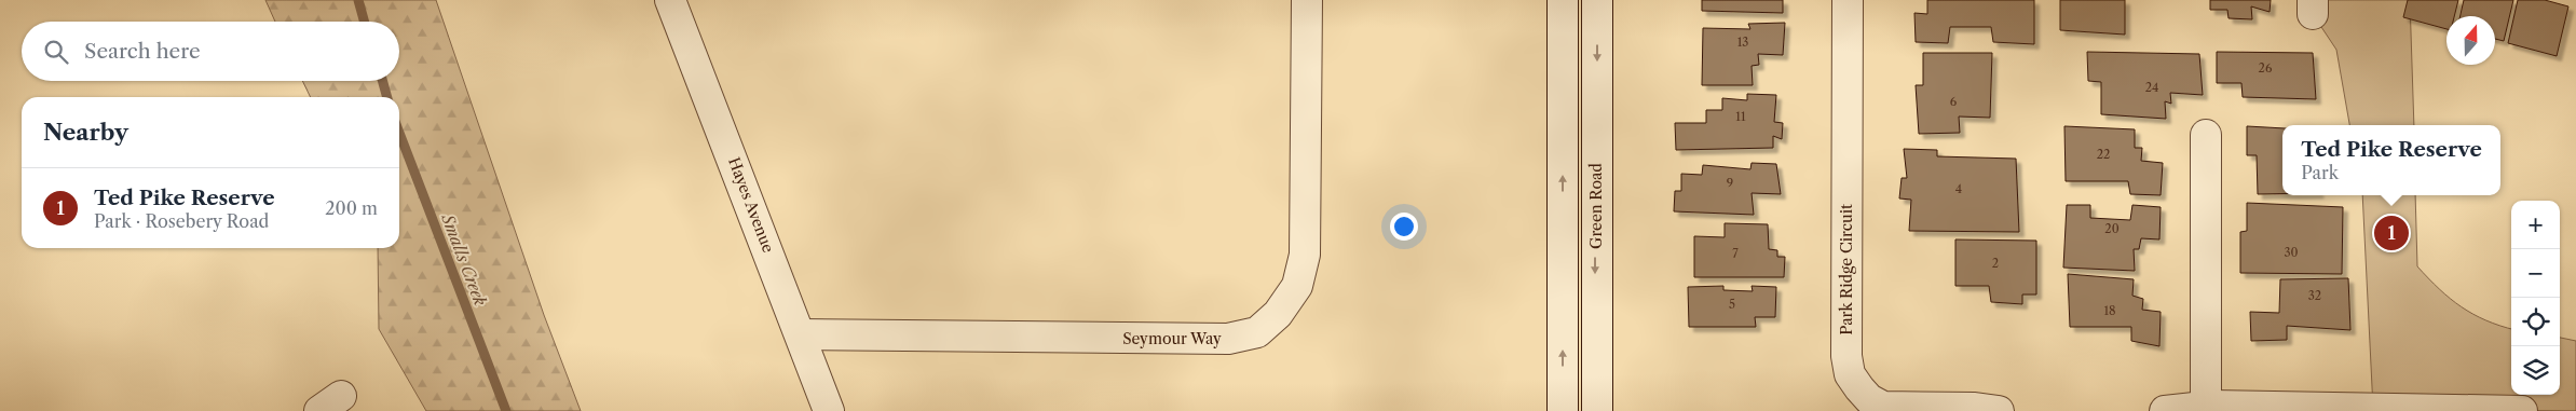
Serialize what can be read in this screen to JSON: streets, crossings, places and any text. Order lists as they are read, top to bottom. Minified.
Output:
{"streets":{"street":["Hayes Avenue","Green Road","Park Ridge Circuit","Seymour Way"]},"crossings":[["Hayes Avenue","Seymour Way"]],"water":["Smalls Creek"],"house_numbers":["13","26","24","6","11","22","9","4","20","30","7","2","32","5","18"],"north":"top","page":{"search":"Search here","heading":"Nearby","popup":["Ted Pike Reserve","Park"],"list":[{"mark":"1","name":"Ted Pike Reserve","note":"Park · Rosebery Road","value":"200 m"}],"map_buttons":["+","−"],"pins":"1"}}
